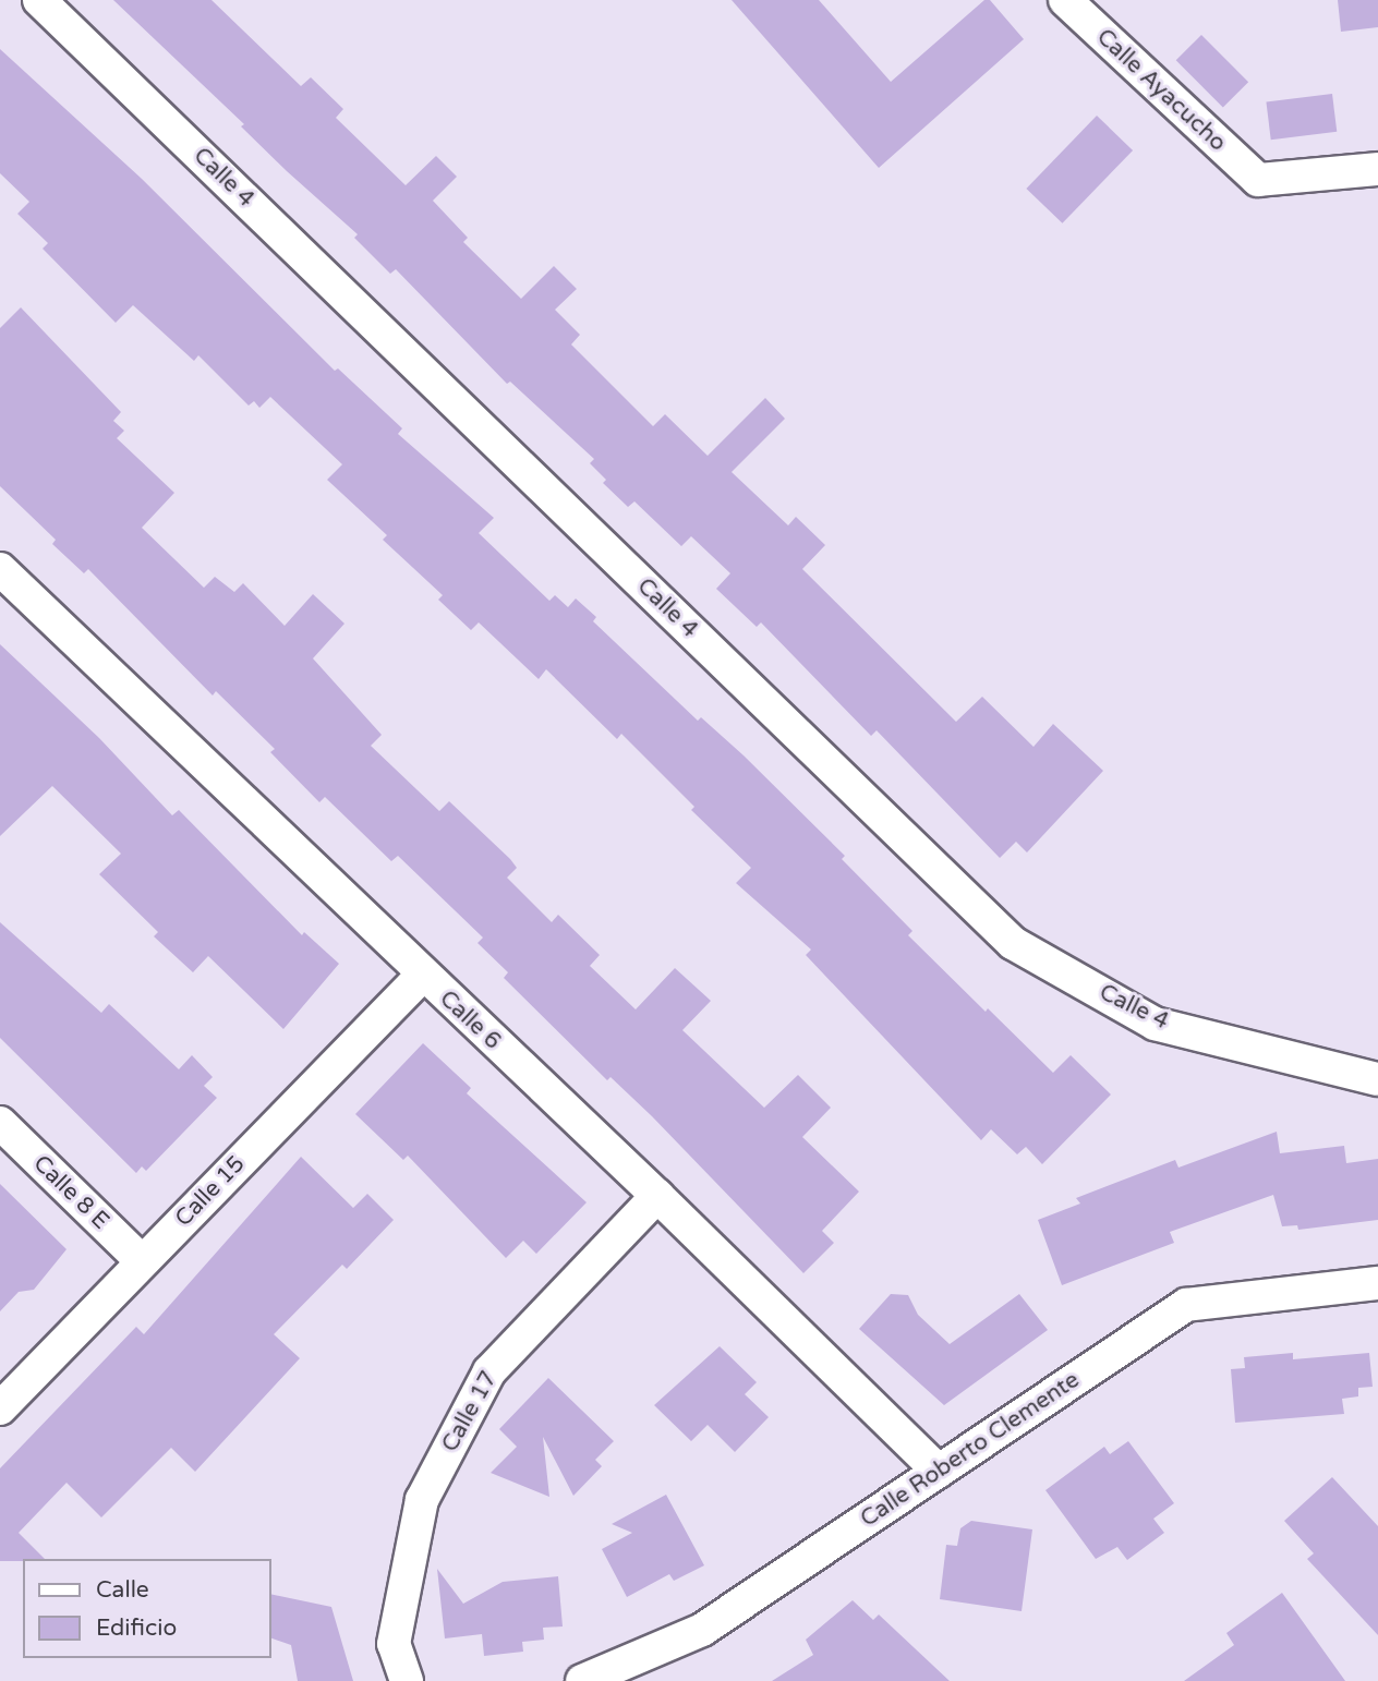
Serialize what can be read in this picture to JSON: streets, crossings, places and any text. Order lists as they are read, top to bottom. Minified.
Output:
{"streets":{"street":["Calle Ayacucho","Calle 4","Calle 6","Calle 15","Calle 8 E","Calle 17","Calle Roberto Clemente"]},"crossings":[["Calle 6","Calle 15"],["Calle 6","Calle 17"],["Calle 6","Calle Roberto Clemente"],["Calle 15","Calle 8 E"]],"legend":["Calle","Edificio"]}
